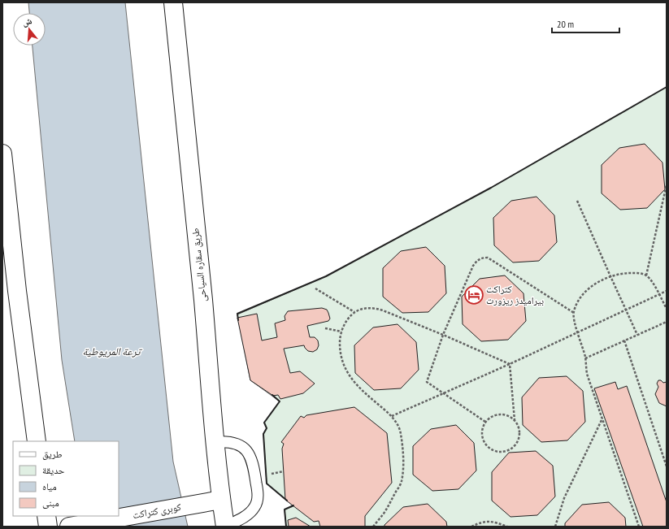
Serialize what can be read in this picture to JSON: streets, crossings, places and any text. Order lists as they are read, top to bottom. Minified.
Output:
{"streets":{"main road":["طريق سقاره السياحى","كوبرى كتراكت"]},"crossings":[["طريق سقاره السياحى","كوبرى كتراكت"]],"water":["ترعة المريوطية"],"places":{"hotel":["كتراكت بيراميدز ريزورت"]},"legend":["طريق","حديقة","مياه","مبنى"],"scale_bar":"20 m","north":"top"}
